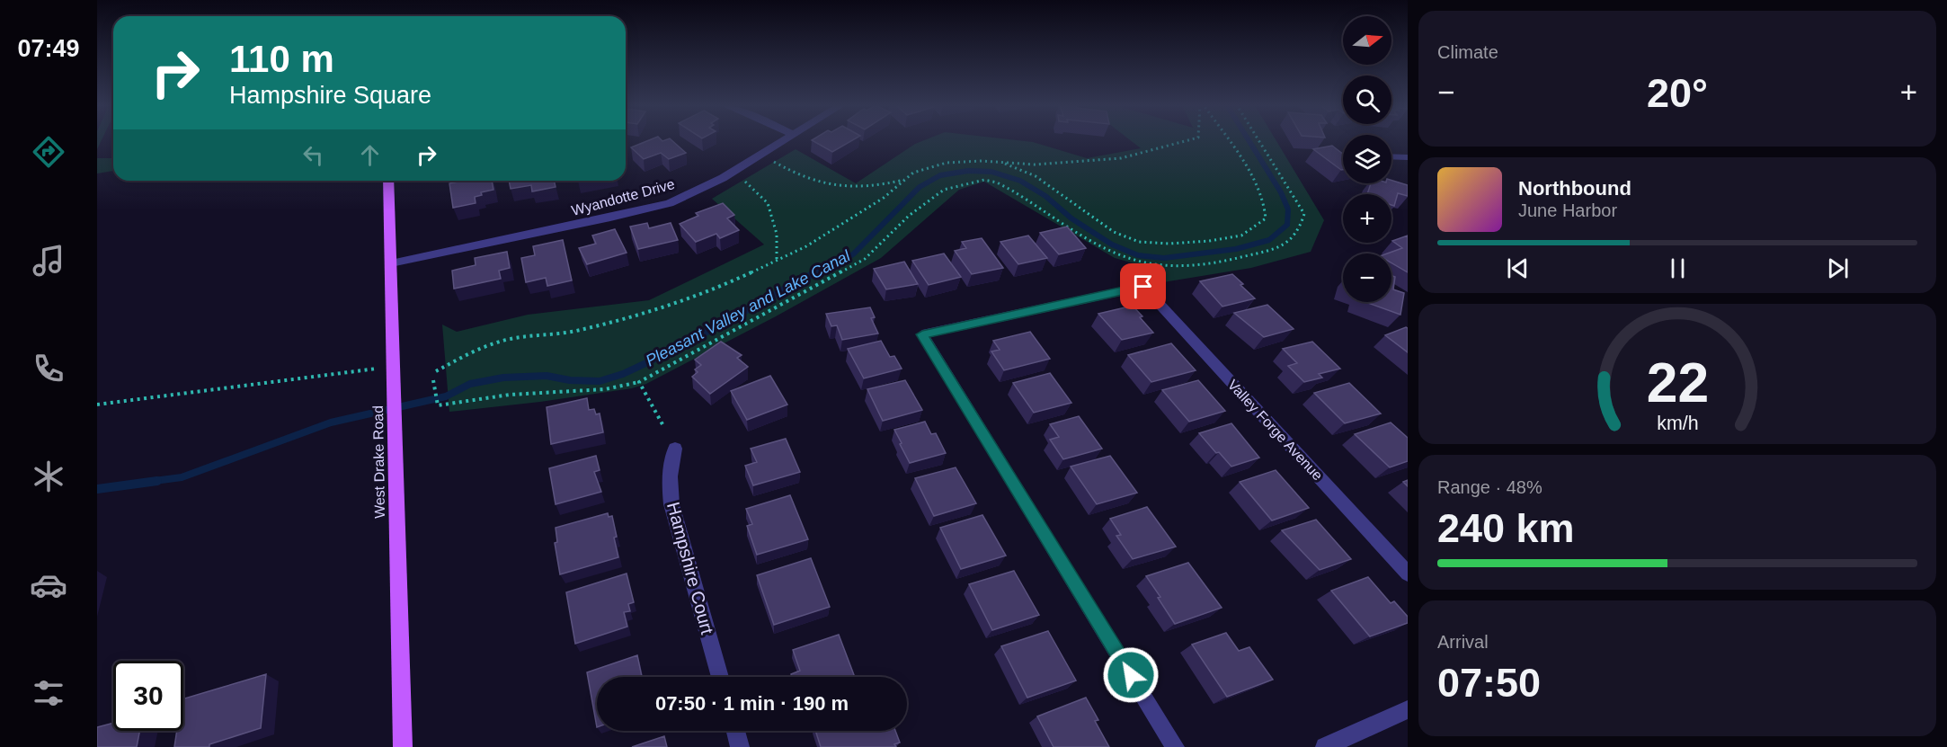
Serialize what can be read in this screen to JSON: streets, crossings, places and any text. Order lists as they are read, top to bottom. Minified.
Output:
{"streets":{"main road":["West Drake Road"],"street":["Wyandotte Drive","Valley Forge Avenue","Hampshire Court"]},"crossings":[["Wyandotte Drive","West Drake Road"]],"water":["Pleasant Valley and Lake Canal"],"north":"right","page":{"tabs":"07:49","tile":["Climate",["Range · 48%","240 km"],["Arrival","07:50"]],"map_buttons":["+","−"],"turn":["110 m","Hampshire Square"],"heat":["−","20°","+"],"song":["Northbound","June Harbor"],"limit":"30","trip":"07:50 · 1 min · 190 m","gauge":["22","km/h"]}}
